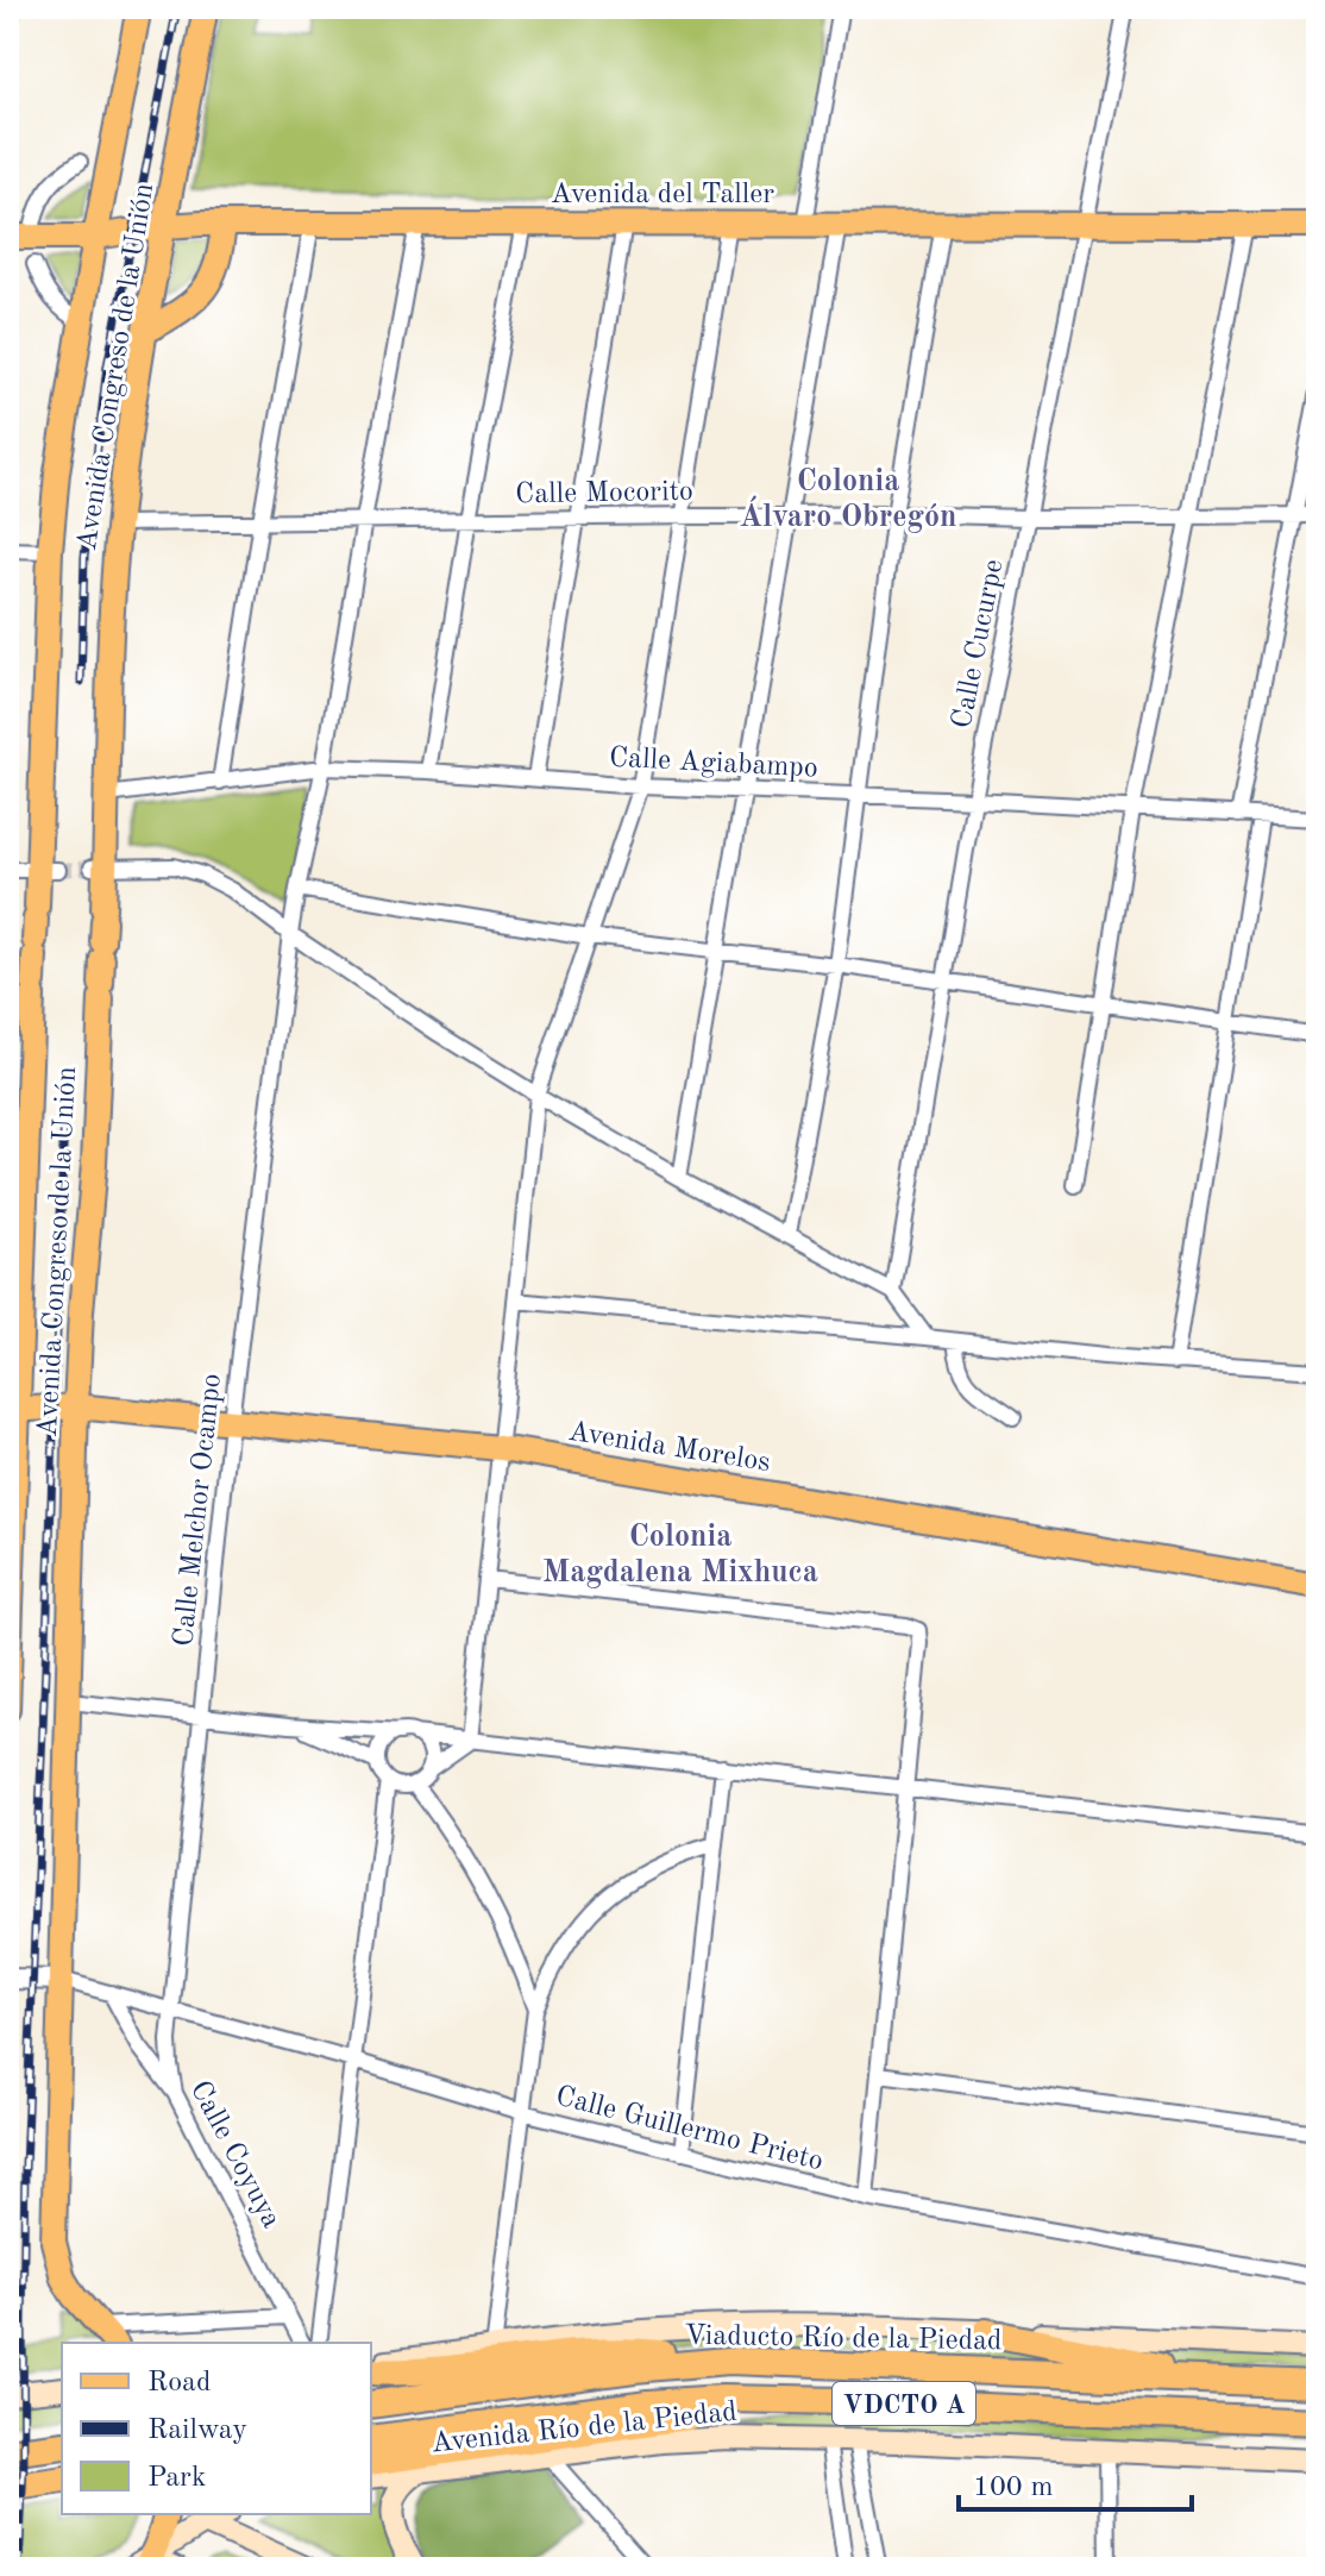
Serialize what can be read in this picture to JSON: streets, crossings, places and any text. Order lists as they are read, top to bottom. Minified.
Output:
{"streets":{"highway":["Viaducto Río de la Piedad","VDCTO A"],"main road":["Avenida del Taller","Avenida Congreso de la Unión","Avenida Morelos","Avenida Río de la Piedad"],"street":["Calle Mocorito","Calle Cucurpe","Calle Agiabampo","Calle Melchor Ocampo","Calle Guillermo Prieto","Calle Coyuya"]},"crossings":[["Avenida del Taller","Avenida Congreso de la Unión"],["Avenida del Taller","Calle Cucurpe"],["Avenida del Taller","Calle Melchor Ocampo"],["Avenida Congreso de la Unión","Calle Mocorito"],["Avenida Congreso de la Unión","Calle Agiabampo"],["Avenida Congreso de la Unión","Avenida Morelos"],["Avenida Congreso de la Unión","Calle Guillermo Prieto"],["Calle Mocorito","Calle Cucurpe"],["Calle Mocorito","Calle Melchor Ocampo"],["Calle Cucurpe","Calle Agiabampo"],["Calle Agiabampo","Calle Melchor Ocampo"],["Avenida Morelos","Calle Melchor Ocampo"],["Calle Melchor Ocampo","Calle Guillermo Prieto"],["Calle Melchor Ocampo","Calle Coyuya"],["Calle Guillermo Prieto","Calle Coyuya"]],"districts":["Colonia Álvaro Obregón","Colonia Magdalena Mixhuca"],"legend":["Road","Railway","Park"],"scale_bar":"100 m"}
